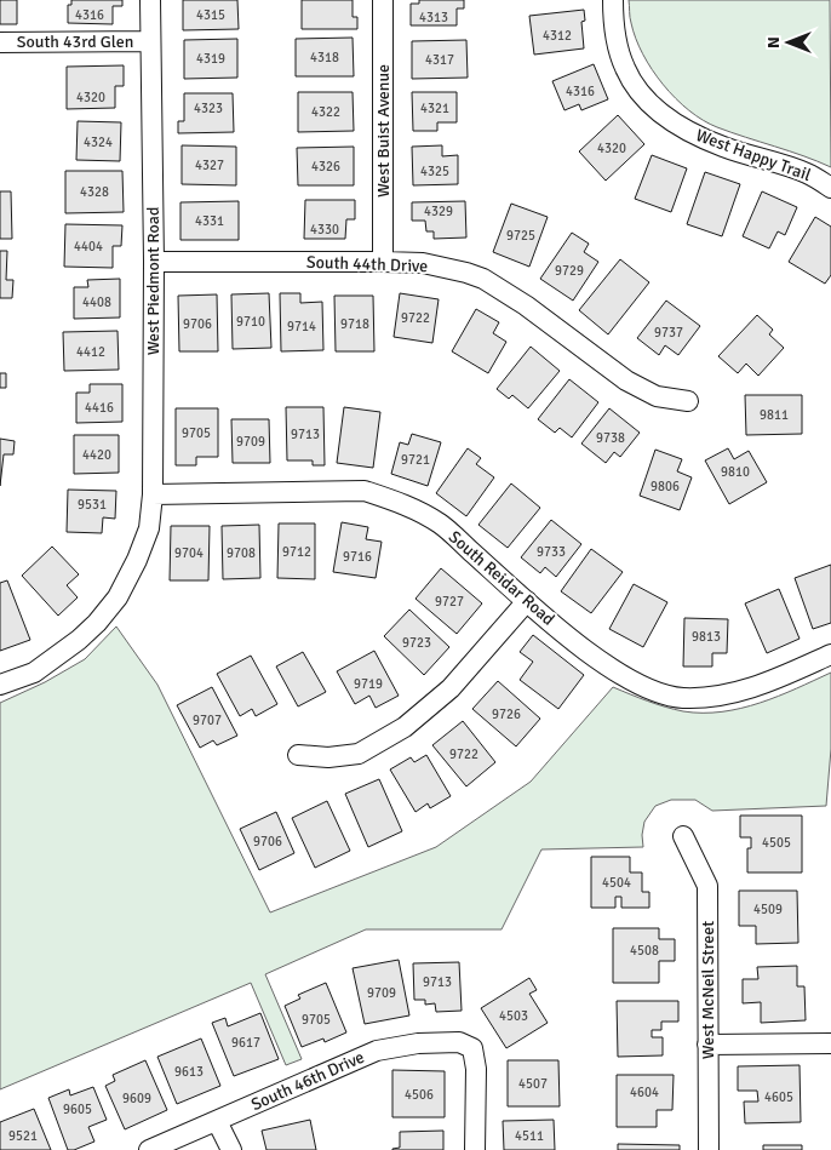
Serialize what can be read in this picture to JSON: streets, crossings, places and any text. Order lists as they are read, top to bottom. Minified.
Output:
{"streets":{"street":["South 43rd Glen","West Buist Avenue","West Happy Trail","South 44th Drive","West Piedmont Road","South Reidar Road","West McNeil Street","South 46th Drive"]},"crossings":[["South 43rd Glen","West Piedmont Road"],["West Buist Avenue","South 44th Drive"],["South 44th Drive","West Piedmont Road"],["West Piedmont Road","South Reidar Road"]],"house_numbers":["4316","4315","4313","4312","4318","4319","4317","4316","4320","4323","4321","4322","4324","4320","4327","4326","4325","4328","4329","4331","4330","9725","4404","9729","4408","9722","9710","9706","9718","9714","9737","4412","4416","9811","9705","9713","9738","9709","4420","9721","9810","9806","9531","9712","9733","9704","9708","9716","9727","9813","9723","9719","9726","9707","9722","9706","4505","4504","4509","4508","9713","9709","4503","9705","9617","9613","4507","4604","4506","4605","9609","9605","9521","4511"],"north":"left"}
